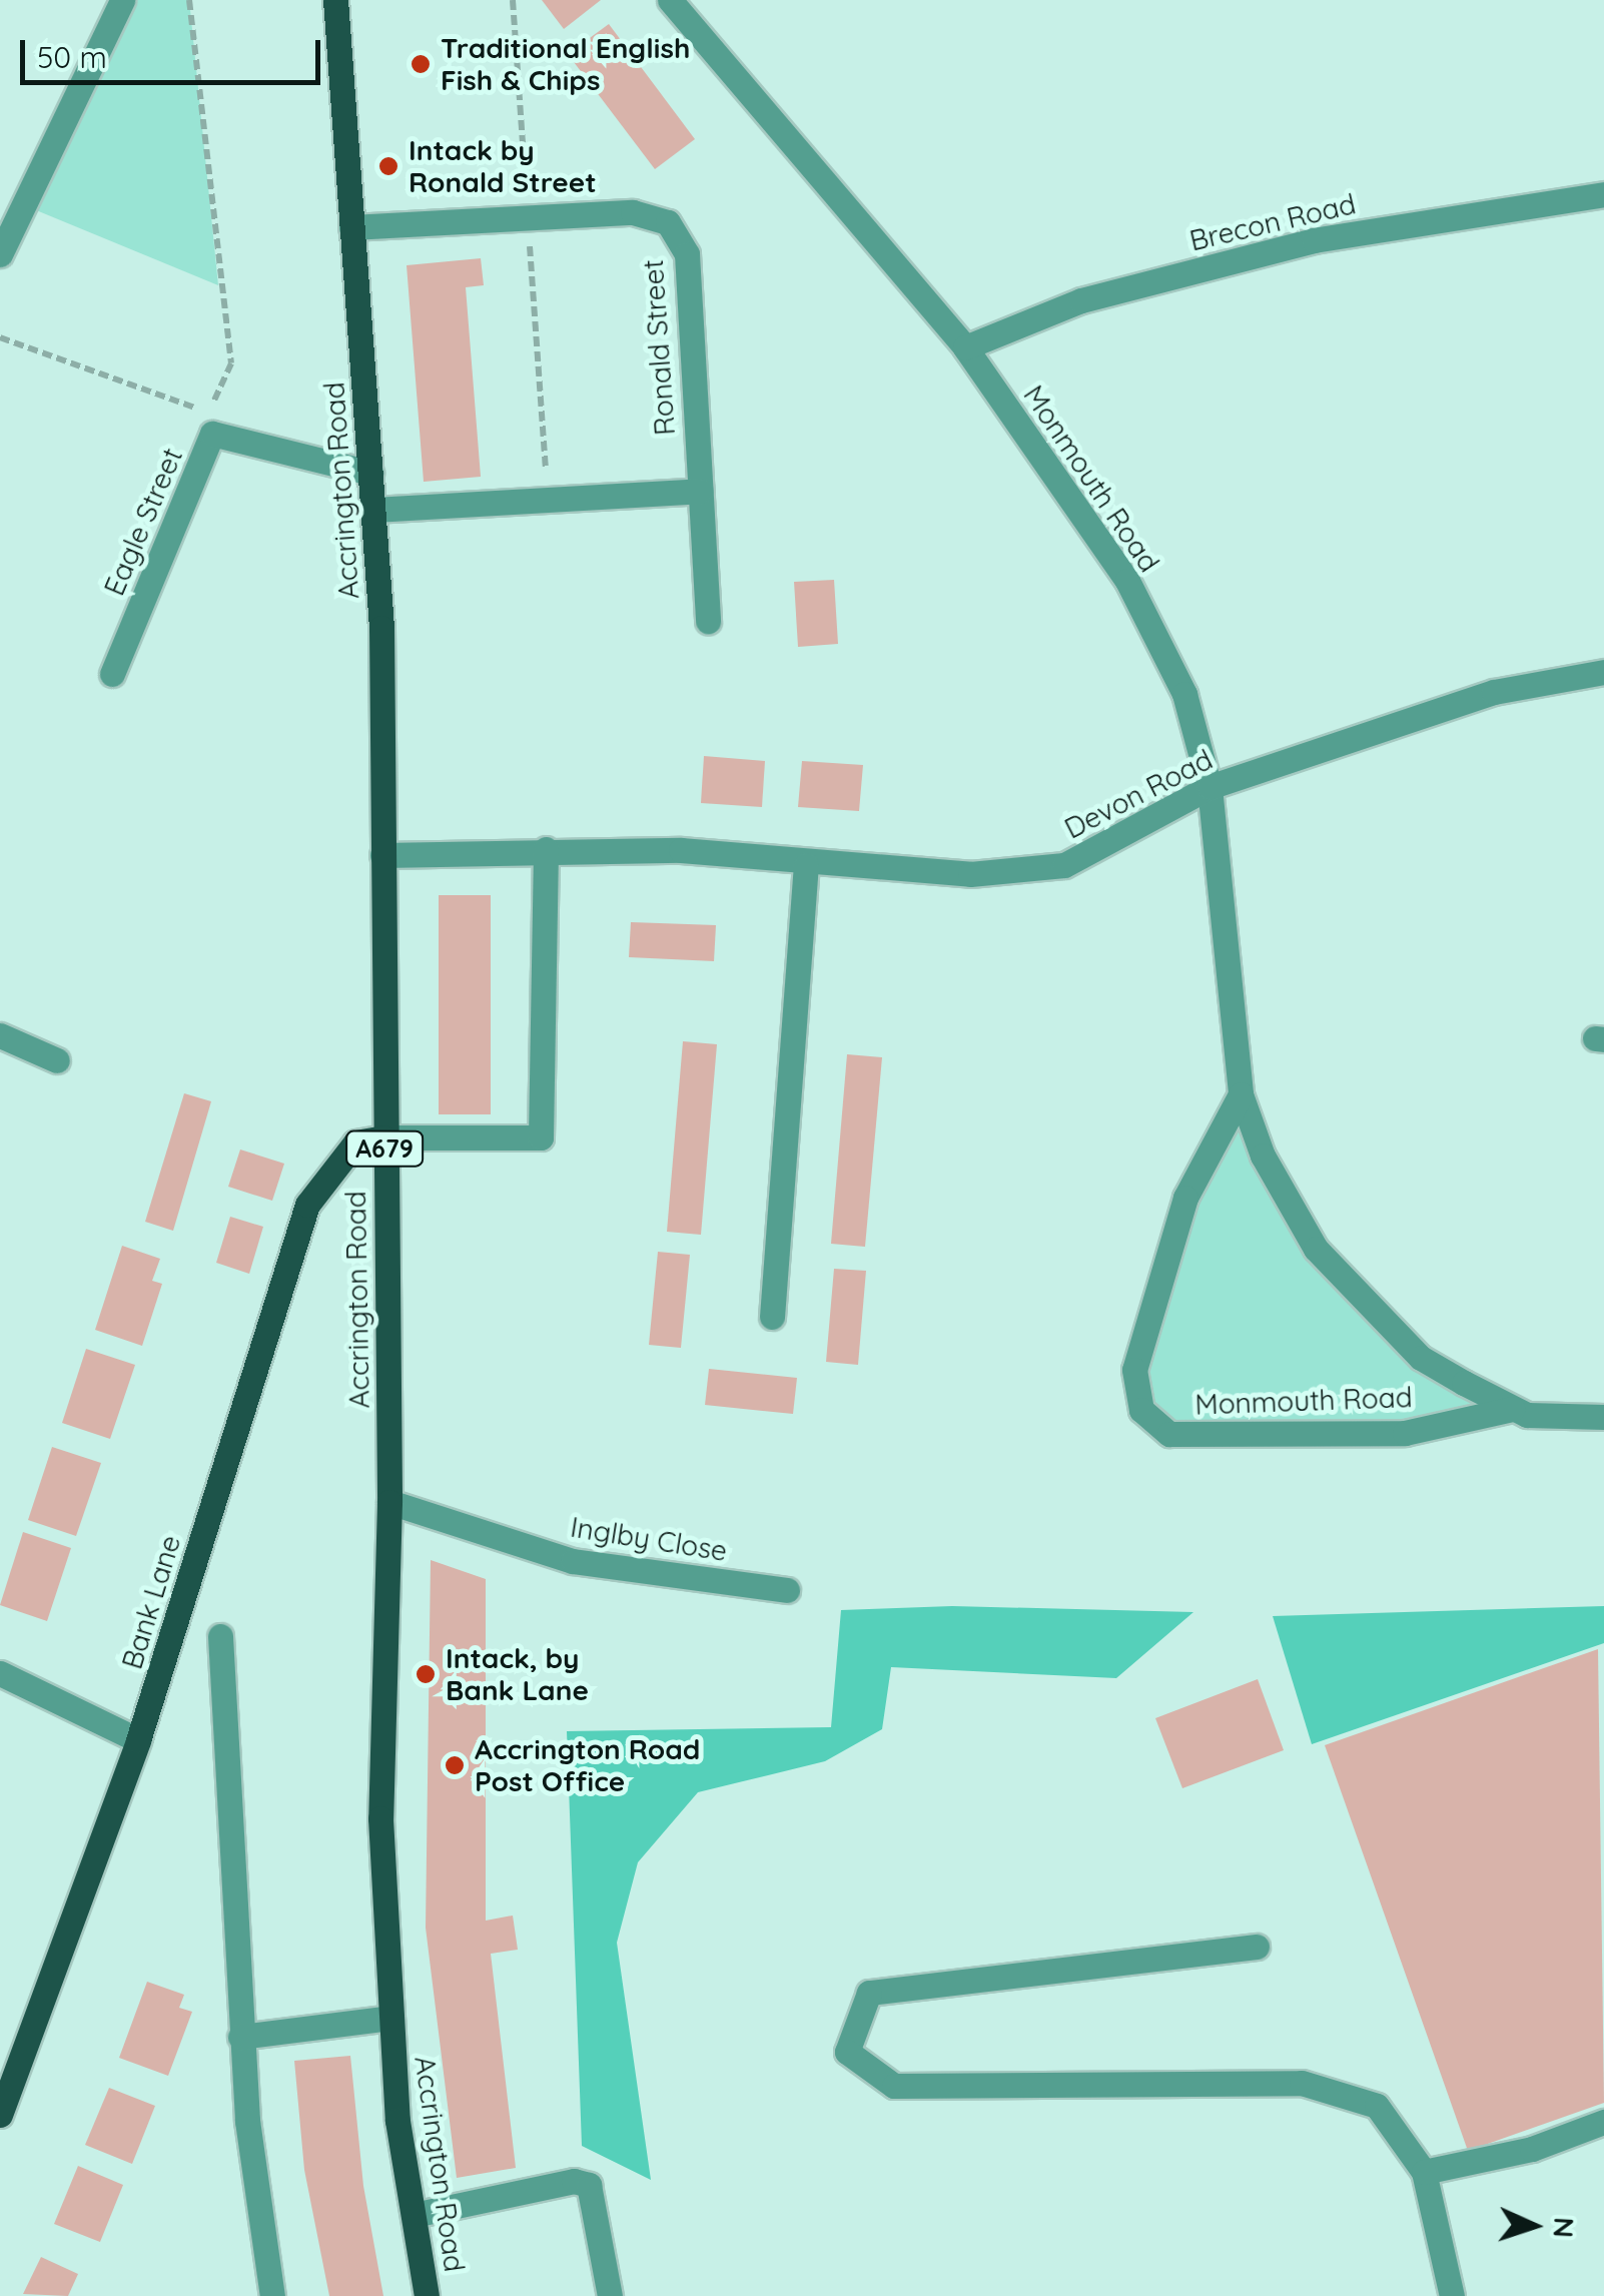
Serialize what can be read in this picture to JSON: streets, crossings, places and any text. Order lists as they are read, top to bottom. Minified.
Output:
{"streets":{"main road":["Accrington Road","A679","Bank Lane"],"street":["Brecon Road","Ronald Street","Monmouth Road","Eagle Street","Devon Road","Inglby Close"]},"crossings":[["Brecon Road","Monmouth Road"],["Ronald Street","Accrington Road"],["Monmouth Road","Devon Road"],["Accrington Road","Eagle Street"],["Accrington Road","Devon Road"],["Accrington Road","Inglby Close"],["Accrington Road","Bank Lane"]],"places":["Traditional English Fish & Chips","Intack by Ronald Street","Intack, by Bank Lane","Accrington Road Post Office"],"scale_bar":"50 m","north":"right"}
